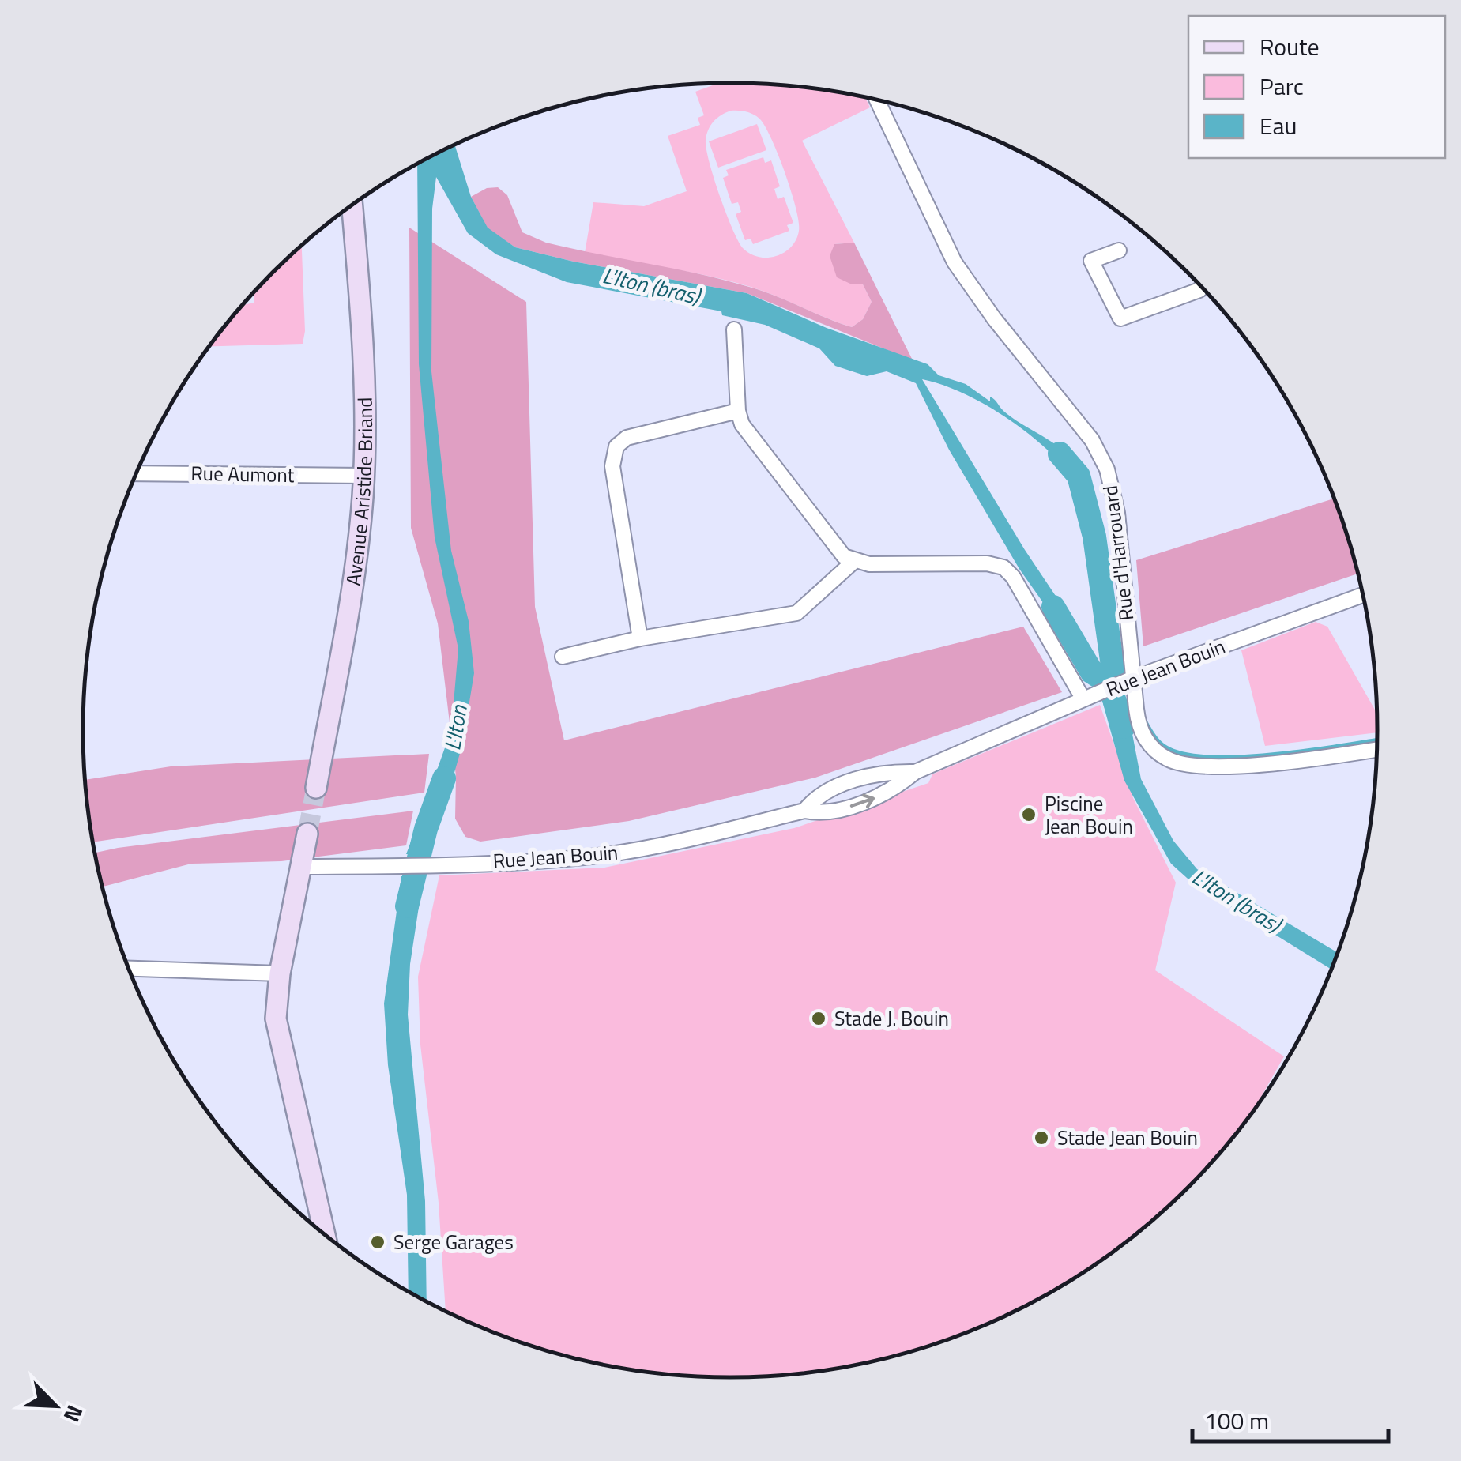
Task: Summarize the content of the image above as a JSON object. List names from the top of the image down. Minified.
{"streets":{"main road":["Avenue Aristide Briand"],"street":["Rue Aumont","Rue d'Harrouard","Rue Jean Bouin"]},"crossings":[["Rue Aumont","Avenue Aristide Briand"],["Rue d'Harrouard","Rue Jean Bouin"]],"water":["L'Iton (bras)","L'Iton"],"places":["Piscine Jean Bouin","Stade J. Bouin","Stade Jean Bouin","Serge Garages"],"legend":["Route","Parc","Eau"],"scale_bar":"100 m","north":"bottom right"}
